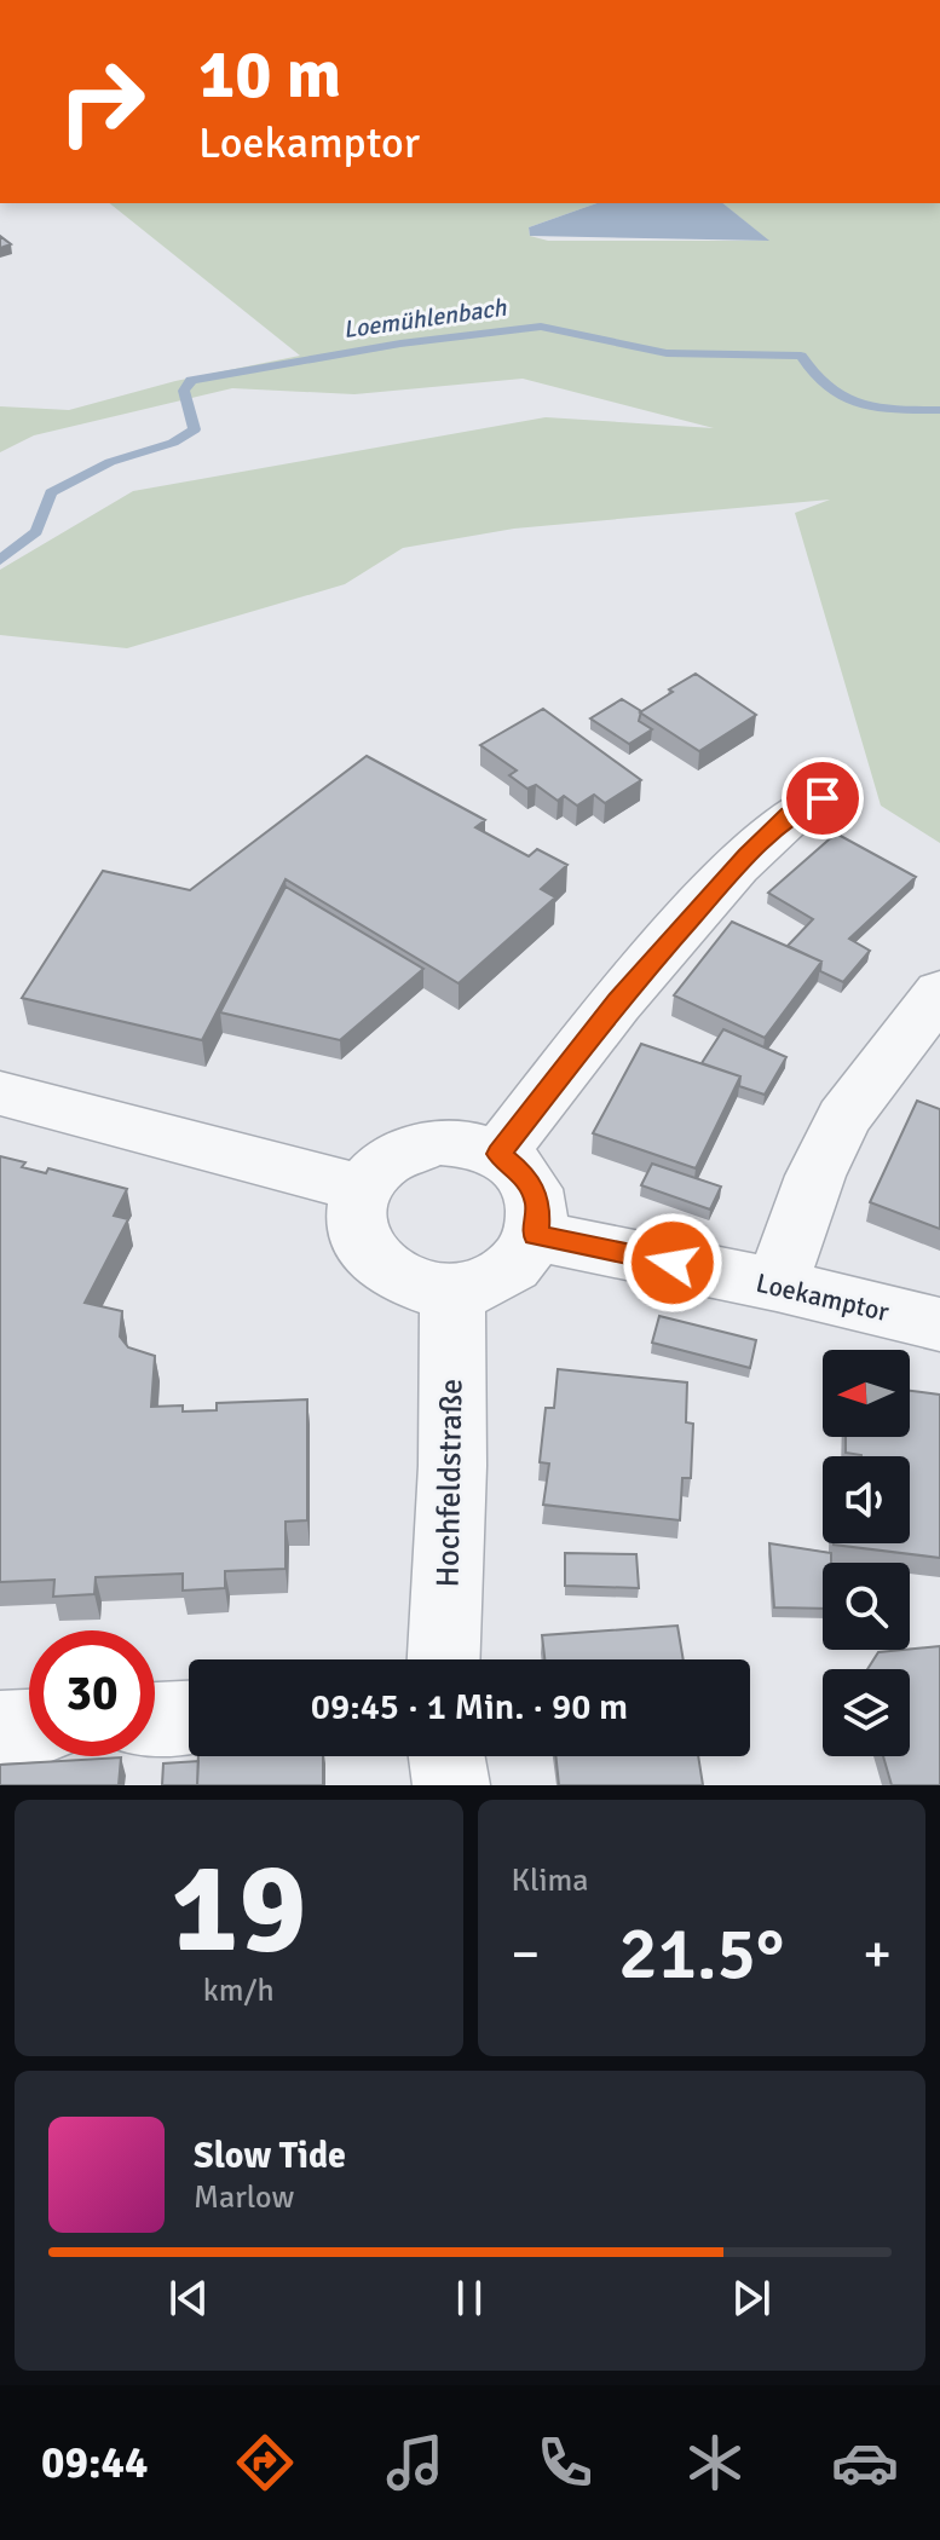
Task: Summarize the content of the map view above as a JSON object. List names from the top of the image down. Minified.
{"streets":{"street":["Loekamptor","Hochfeldstraße"]},"crossings":[["Loekamptor","Hochfeldstraße"]],"water":["Loemühlenbach"],"north":"left","page":{"turn":["10 m","Loekamptor"],"limit":"30","trip":"09:45 · 1 Min. · 90 m","tile":[["19","km/h"],"Klima"],"heat":["−","21.5°","+"],"song":["Slow Tide","Marlow"],"tabs":"09:44"}}
